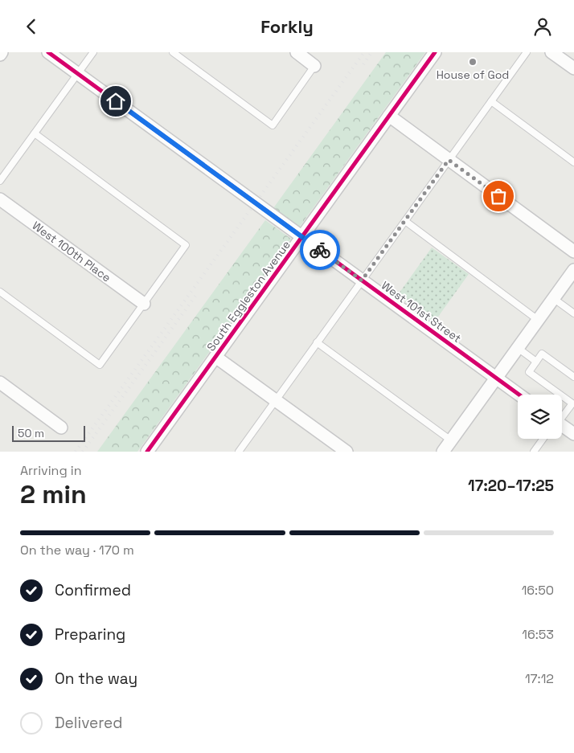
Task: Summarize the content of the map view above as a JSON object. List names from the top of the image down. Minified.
{"streets":{"street":["West 100th Place","South Eggleston Avenue","West 101st Street"]},"crossings":[["South Eggleston Avenue","West 101st Street"]],"places":["House of God"],"scale_bar":"50 m","page":{"header":"Forkly","scale":"50 m","heading":["2 min","Arriving in","17:20–17:25"],"bar":"On the way · 170 m","list":[["Confirmed","16:50"],["Preparing","16:53"],["On the way","17:12"],"Delivered"]}}
